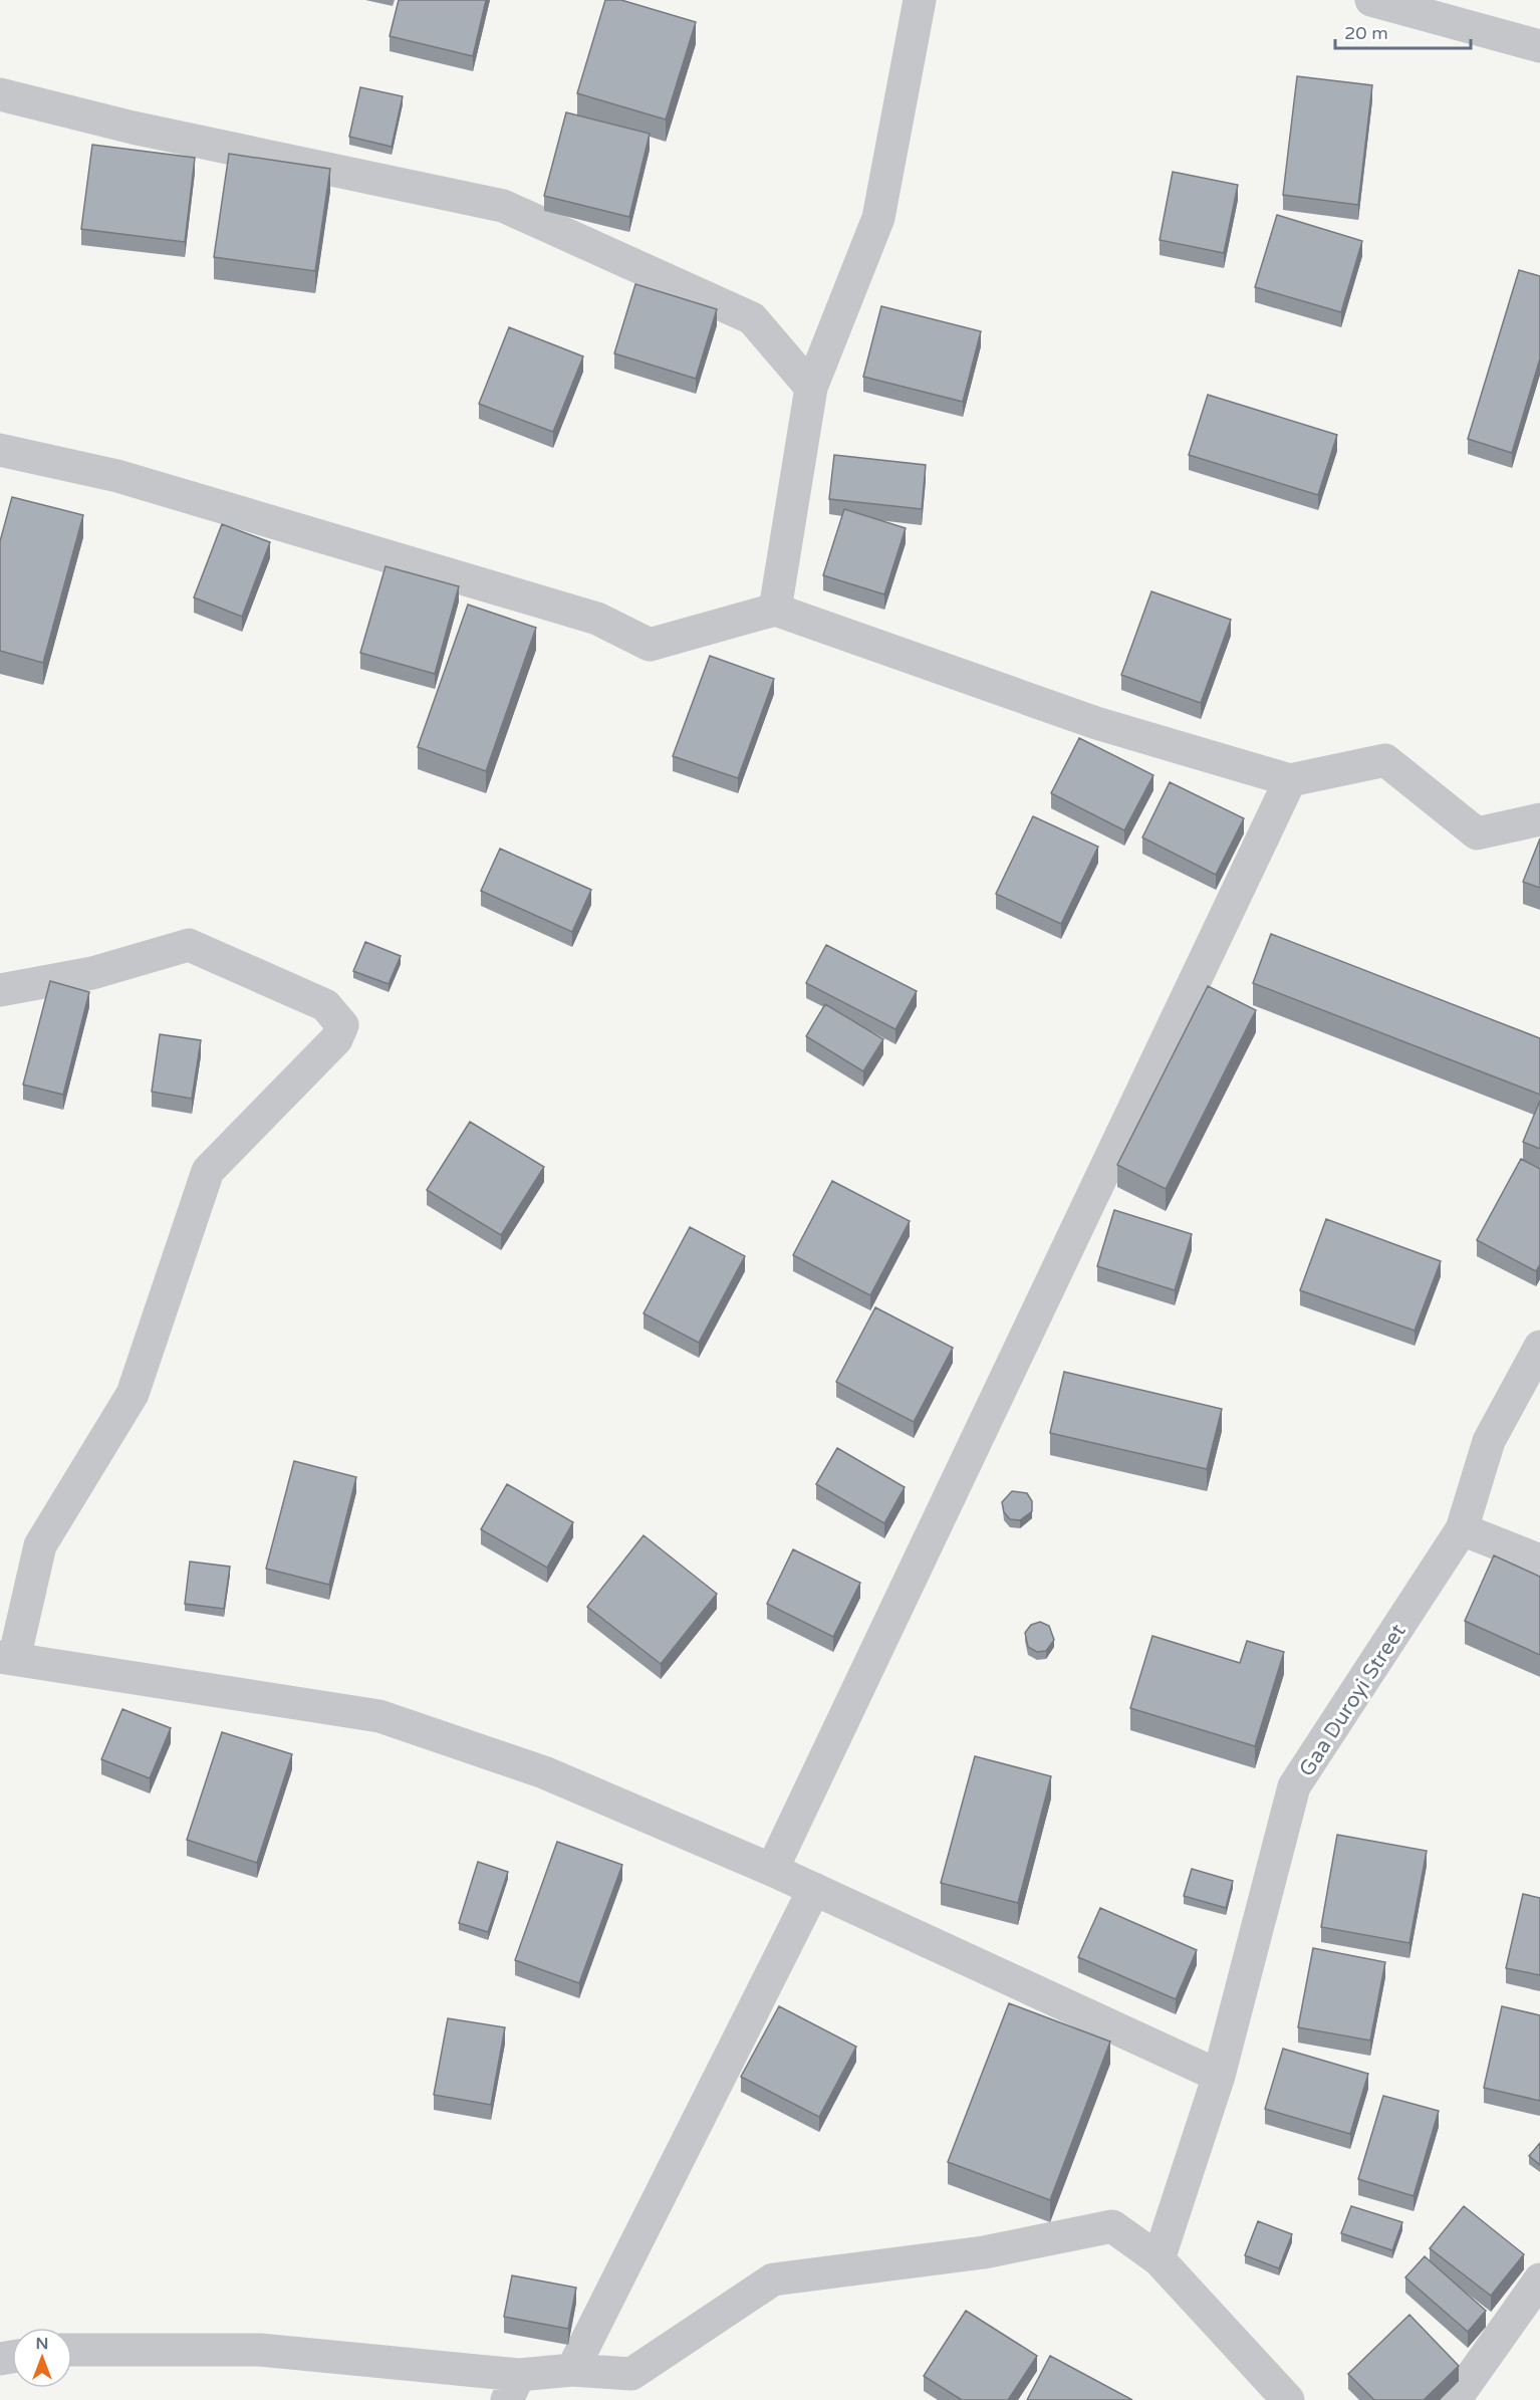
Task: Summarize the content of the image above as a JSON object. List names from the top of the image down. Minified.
{"streets":{"street":["Gaa Duroyi Street"]},"scale_bar":"20 m","north":"top"}
